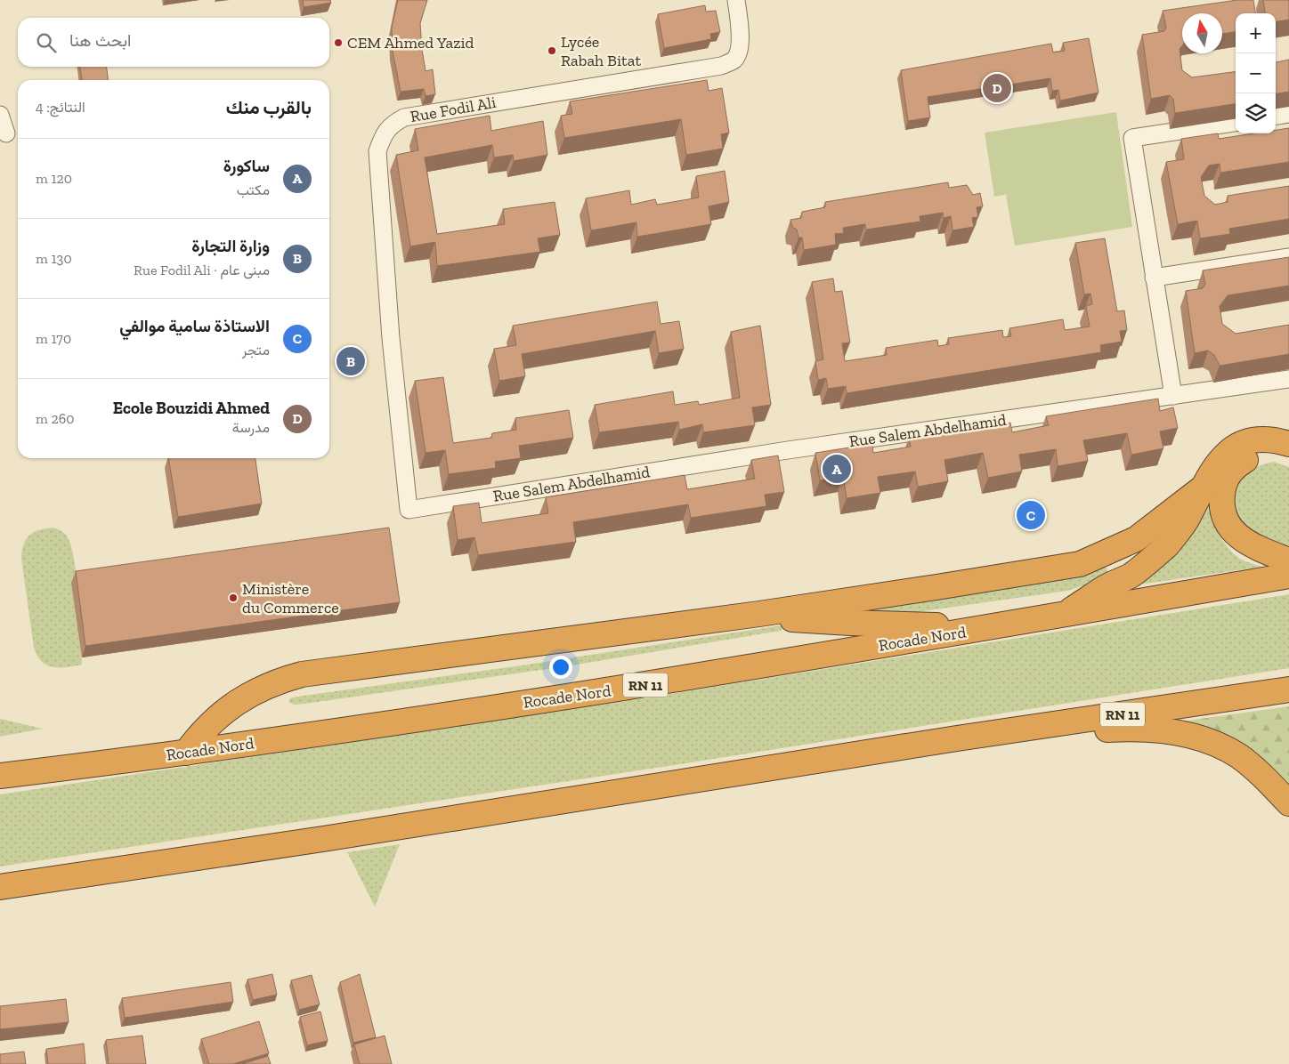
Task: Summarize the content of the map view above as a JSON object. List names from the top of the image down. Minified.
{"streets":{"highway":["Rocade Nord","RN 11"],"street":["Rue Fodil Ali","Rue Salem Abdelhamid"]},"crossings":[["Rue Fodil Ali","Rue Salem Abdelhamid"]],"places":["CEM Ahmed Yazid","Lycée Rabah Bitat","Ministère du Commerce"],"north":"top","page":{"map_buttons":["+","−"],"search":"ابحث هنا","pins":["D","B","A","C"],"heading":["بالقرب منك","النتائج: 4"],"list":[{"mark":"A","name":"ساكورة","note":"مكتب","value":"120 m"},{"mark":"B","name":"وزارة التجارة","note":"مبنى عام · Rue Fodil Ali","value":"130 m"},{"mark":"C","name":"الاستاذة سامية موالفي","note":"متجر","value":"170 m"},{"mark":"D","name":"Ecole Bouzidi Ahmed","note":"مدرسة","value":"260 m"}]}}
